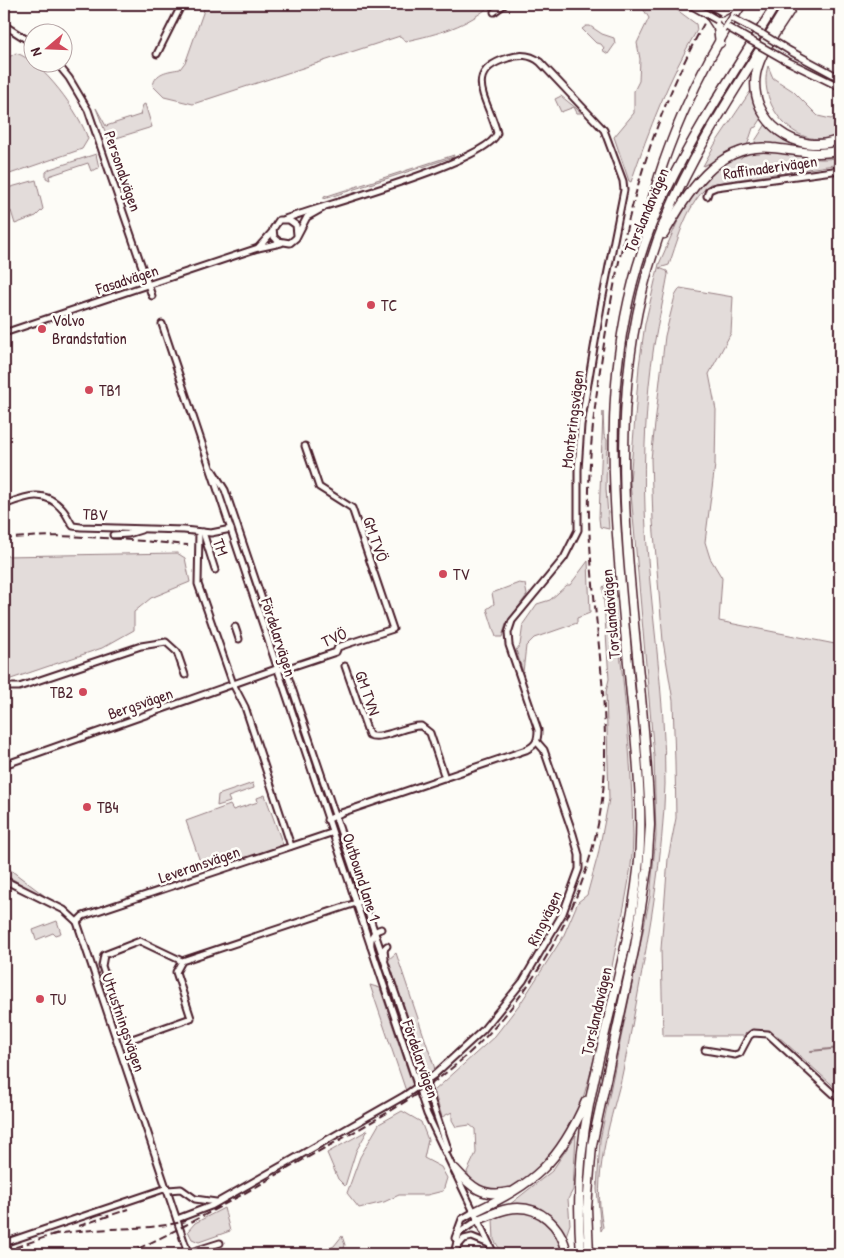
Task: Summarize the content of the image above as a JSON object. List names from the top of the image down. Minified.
{"streets":{"main road":["Torslandavägen"],"street":["Raffinaderivägen","Personalvägen","Fasadvägen","Monteringsvägen","TBV","GM TVÖ","TM","Fördelarvägen","TVÖ","GM TVN","Bergsvägen","Leveransvägen","Outbound lane 1","Ringvägen","Utrustningsvägen"]},"crossings":[["Personalvägen","Fasadvägen"],["Fasadvägen","Monteringsvägen"],["Monteringsvägen","Ringvägen"],["TBV","TM"],["TBV","Fördelarvägen"],["GM TVÖ","TVÖ"],["Fördelarvägen","TVÖ"],["Fördelarvägen","Bergsvägen"],["Fördelarvägen","Outbound lane 1"],["TVÖ","Bergsvägen"],["Leveransvägen","Utrustningsvägen"]],"places":["TC","Volvo Brandstation","TB1","TV","TB2","TB4","TU"],"north":"left"}
